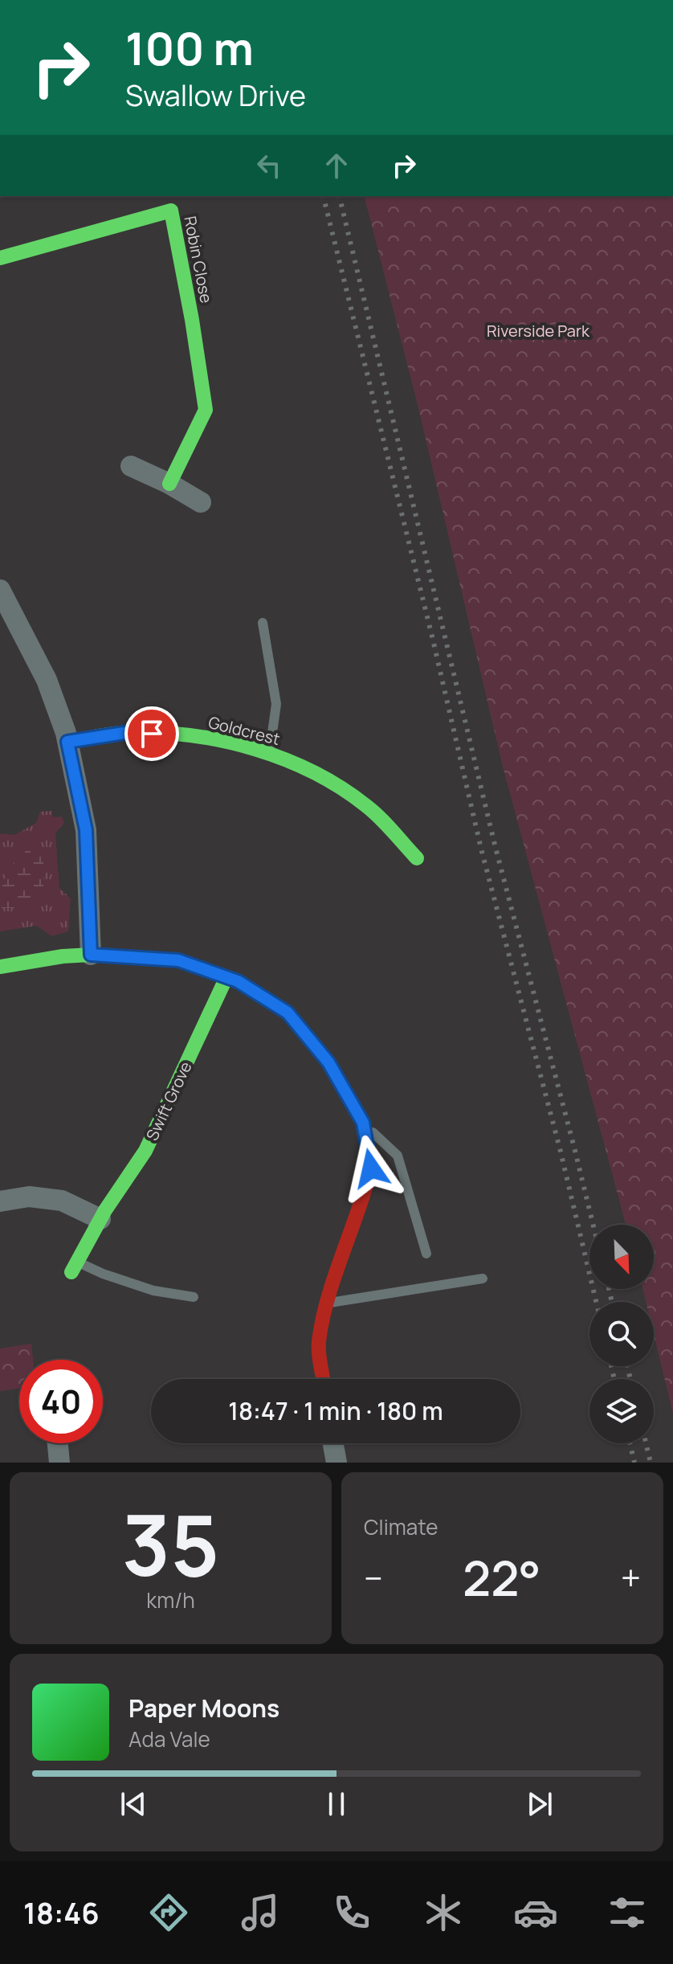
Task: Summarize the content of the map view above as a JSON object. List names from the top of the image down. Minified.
{"streets":{"street":["Robin Close","Goldcrest","Swift Grove"]},"parks":["Riverside Park"],"north":"bottom right","page":{"turn":["100 m","Swallow Drive"],"limit":"40","trip":"18:47 · 1 min · 180 m","tile":[["35","km/h"],"Climate"],"heat":["−","22°","+"],"song":["Paper Moons","Ada Vale"],"tabs":"18:46"}}
